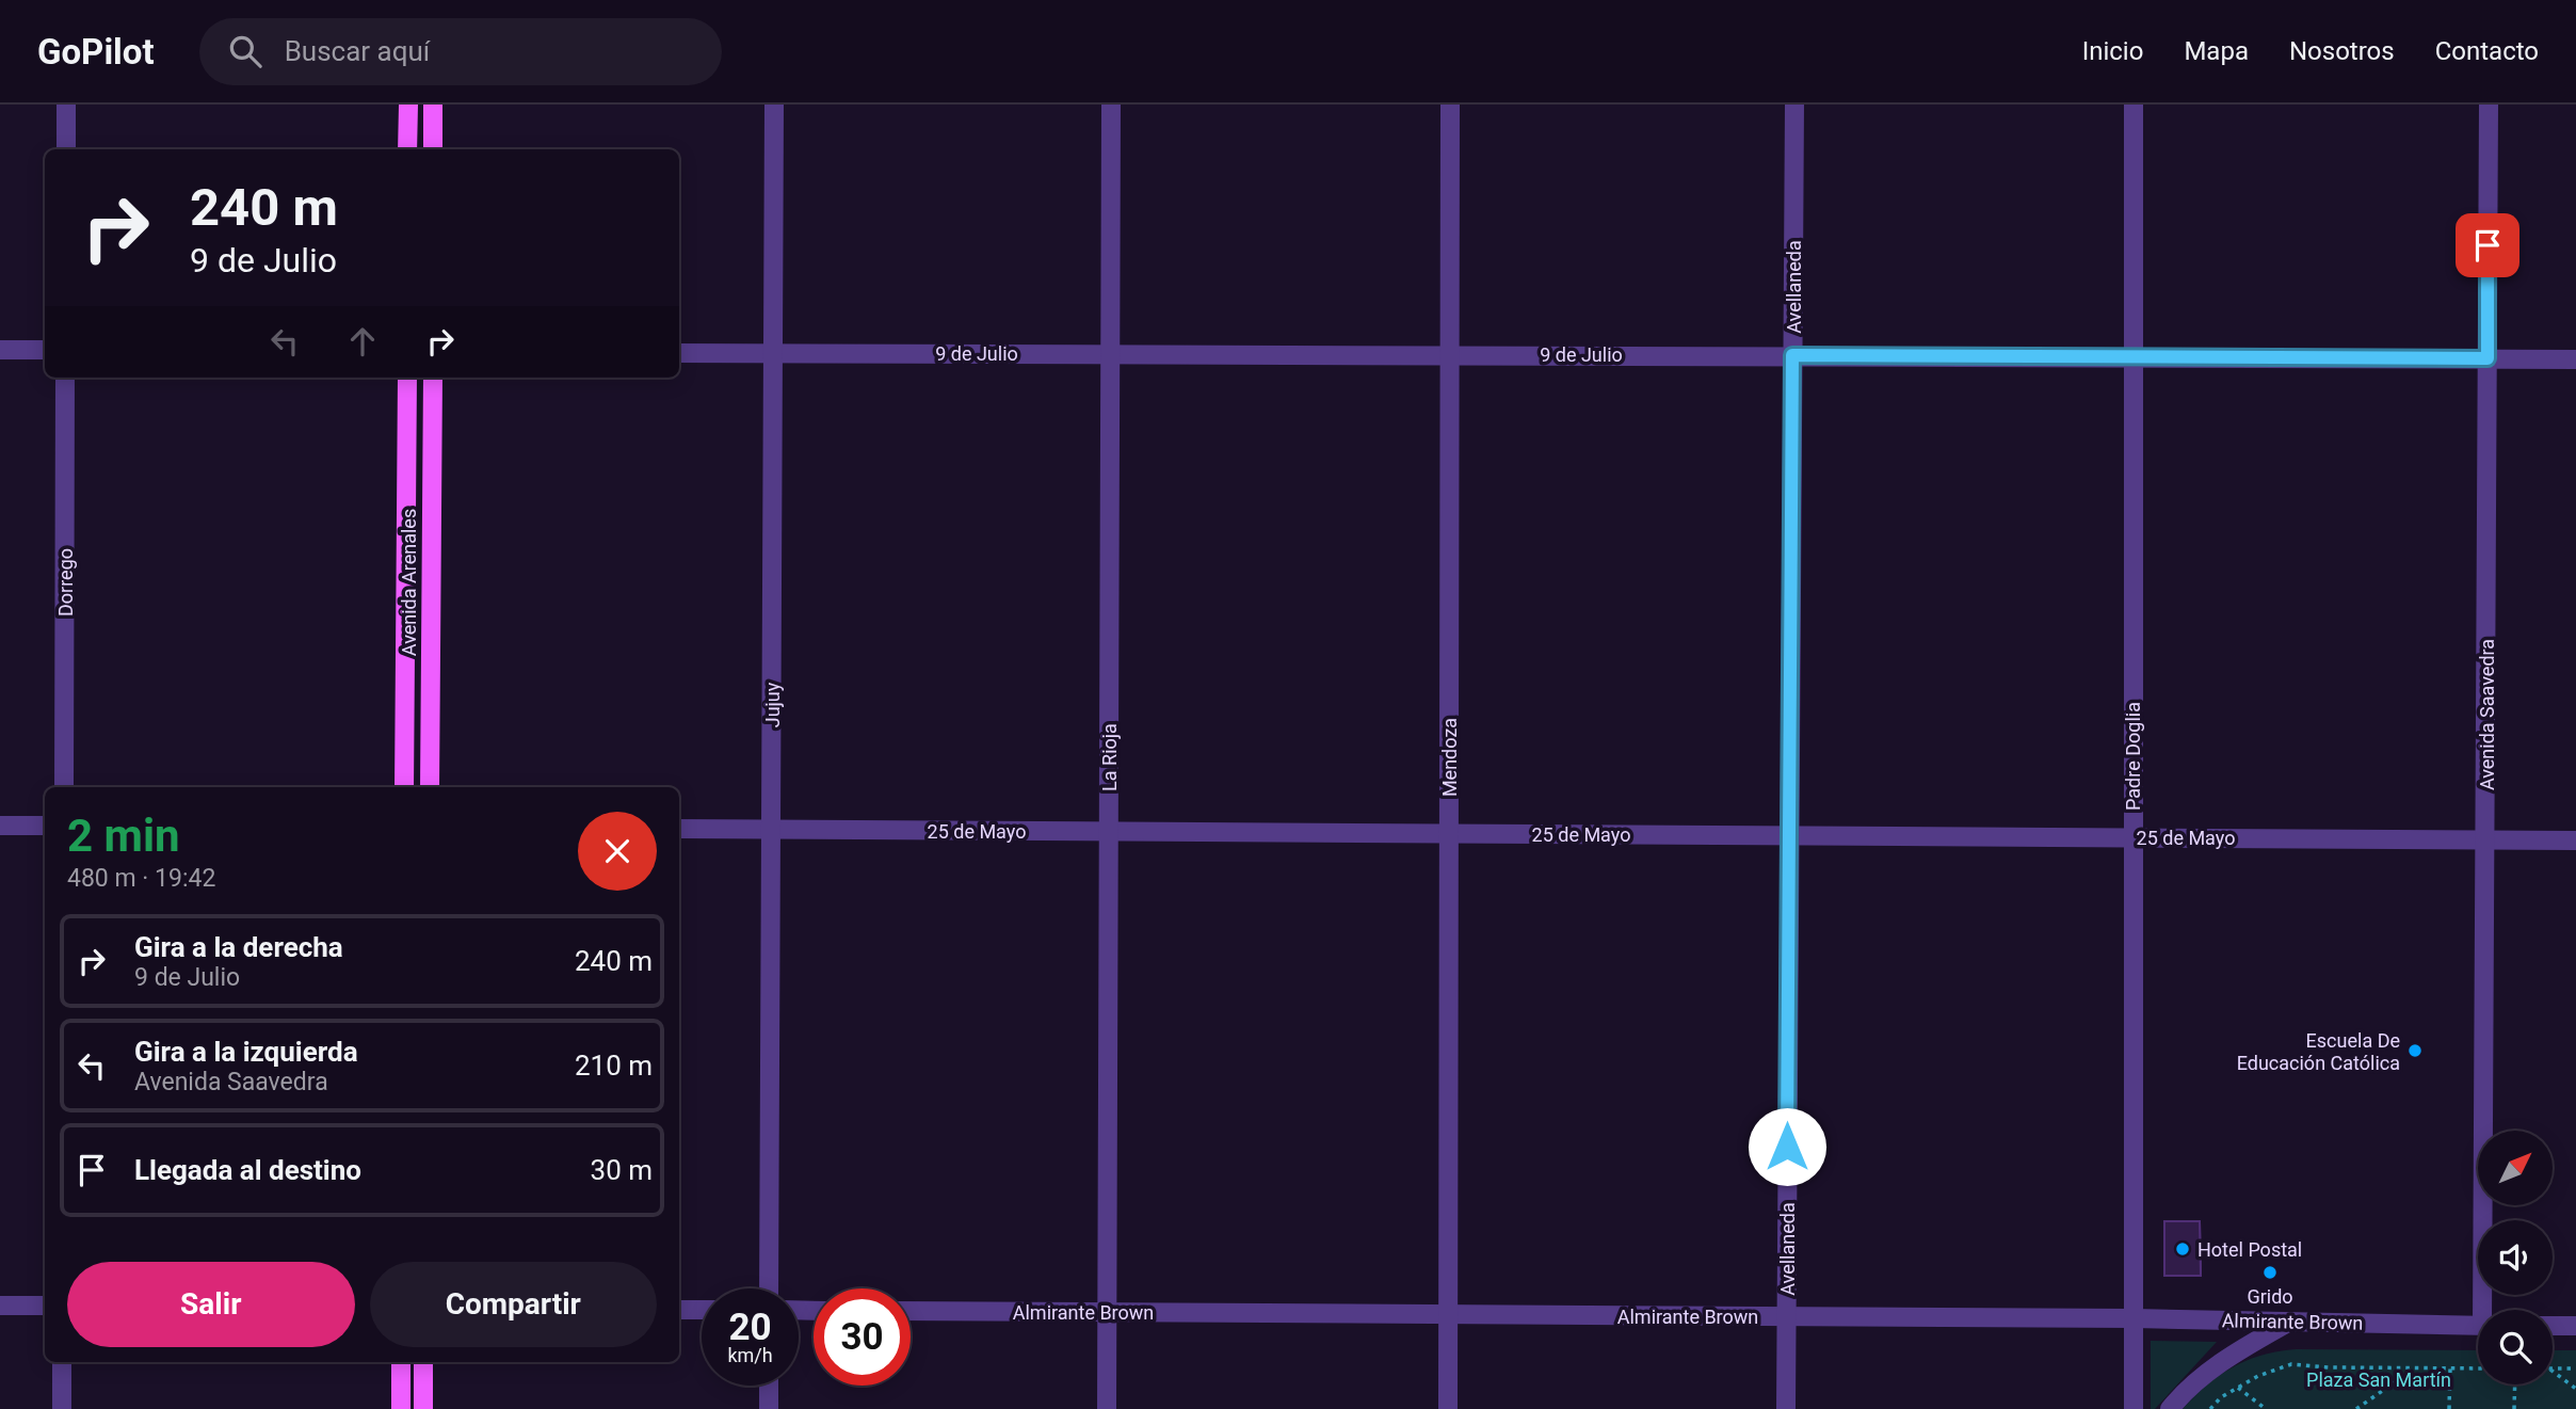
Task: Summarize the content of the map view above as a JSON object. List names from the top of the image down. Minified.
{"streets":{"main road":["Avenida Arenales"],"street":["Avellaneda","9 de Julio","Dorrego","Jujuy","Avenida Saavedra","Padre Doglia","La Rioja","Mendoza","25 de Mayo","Almirante Brown"]},"crossings":[["Avellaneda","9 de Julio"],["Avellaneda","25 de Mayo"],["Avellaneda","Almirante Brown"],["9 de Julio","Jujuy"],["9 de Julio","Avenida Saavedra"],["9 de Julio","Padre Doglia"],["9 de Julio","La Rioja"],["9 de Julio","Mendoza"],["Jujuy","25 de Mayo"],["Avenida Saavedra","25 de Mayo"],["Padre Doglia","25 de Mayo"],["Padre Doglia","Almirante Brown"],["La Rioja","25 de Mayo"],["La Rioja","Almirante Brown"],["Mendoza","25 de Mayo"],["Mendoza","Almirante Brown"]],"parks":["Plaza San Martín"],"places":["Escuela De Educación Católica","Hotel Postal","Grido"],"north":"top right","page":{"header":"GoPilot","search":"Buscar aquí","nav":["Inicio","Mapa","Nosotros","Contacto"],"turn":["240 m","9 de Julio"],"heading":["2 min","480 m · 19:42"],"list":[{"name":"Gira a la derecha","note":"9 de Julio","value":"240 m"},{"name":"Gira a la izquierda","note":"Avenida Saavedra","value":"210 m"},{"name":"Llegada al destino","value":"30 m"}],"buttons":["Salir","Compartir"],"speed":"20 km/h","limit":"30"}}
